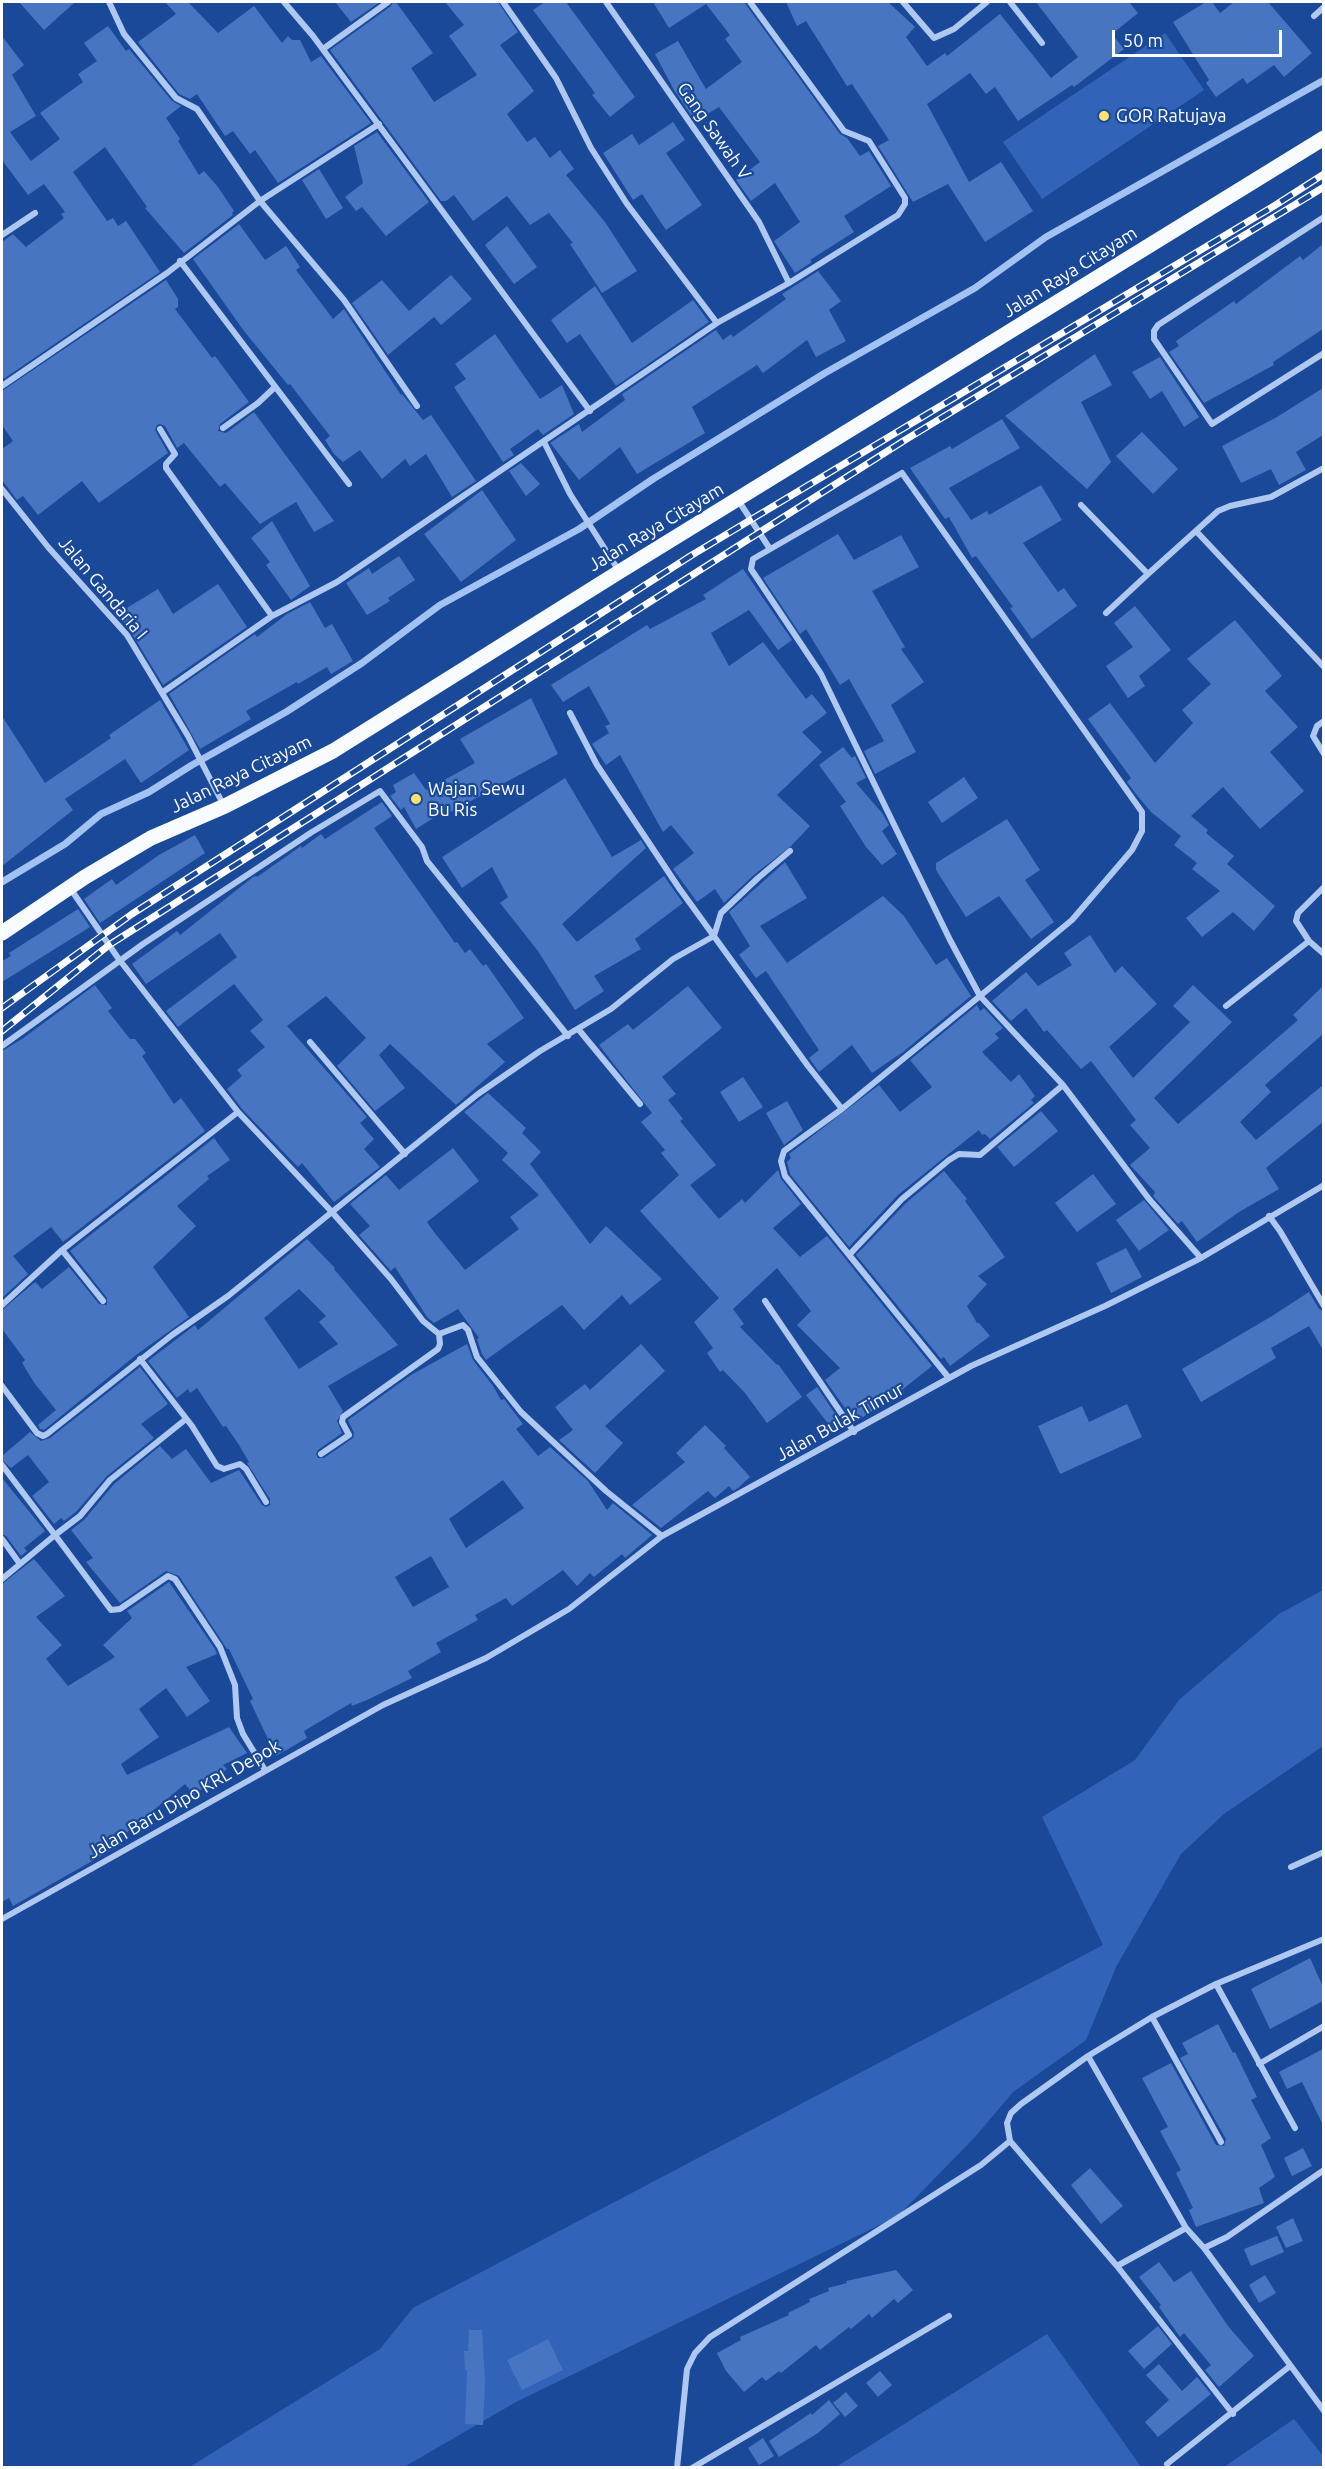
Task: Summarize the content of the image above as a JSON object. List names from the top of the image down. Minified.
{"streets":{"main road":["Jalan Raya Citayam"],"street":["Gang Sawah V","Jalan Gandaria I","Jalan Bulak Timur","Jalan Baru Dipo KRL Depok"]},"crossings":[["Jalan Raya Citayam","Jalan Gandaria I"],["Jalan Bulak Timur","Jalan Baru Dipo KRL Depok"]],"places":["GOR Ratujaya","Wajan Sewu Bu Ris"],"scale_bar":"50 m"}
